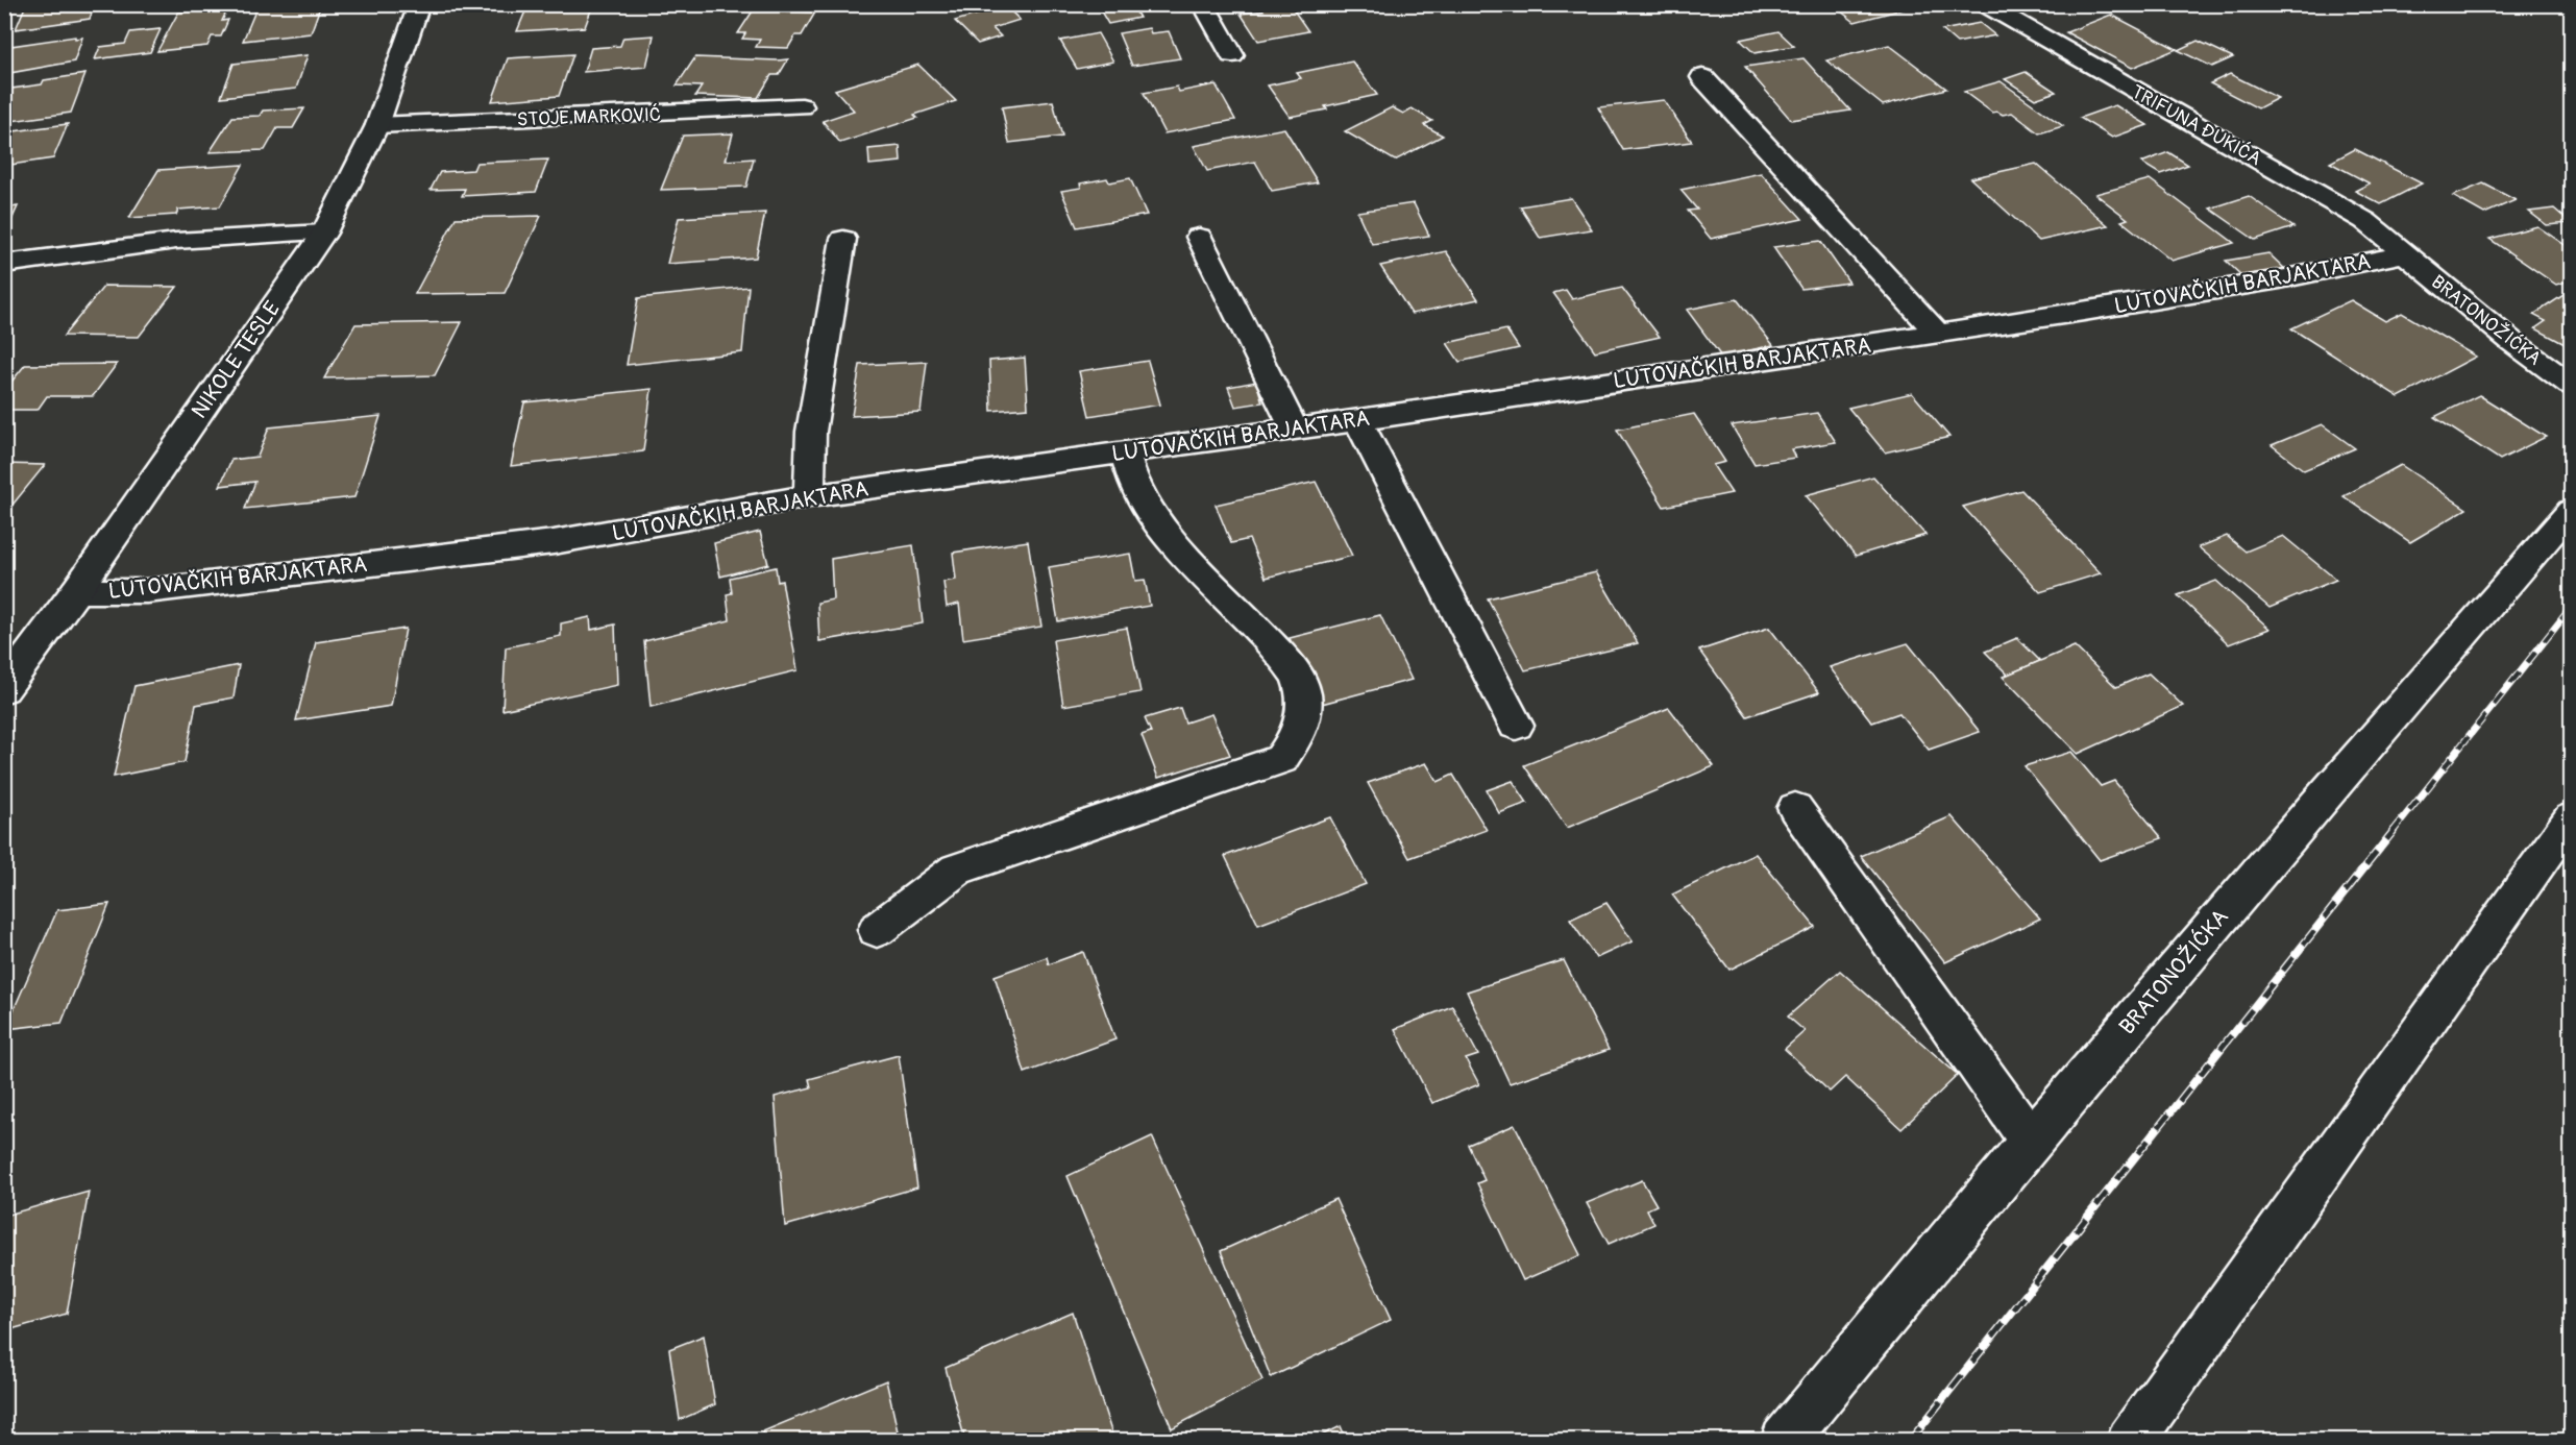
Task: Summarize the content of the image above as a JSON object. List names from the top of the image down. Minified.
{"streets":{"street":["STOJE MARKOVIĆ","TRIFUNA ĐUKIĆA","LUTOVAČKIH BARJAKTARA","BRATONOŽIĆKA","NIKOLE TESLE"]},"crossings":[["STOJE MARKOVIĆ","NIKOLE TESLE"],["TRIFUNA ĐUKIĆA","LUTOVAČKIH BARJAKTARA"],["TRIFUNA ĐUKIĆA","BRATONOŽIĆKA"],["LUTOVAČKIH BARJAKTARA","BRATONOŽIĆKA"],["LUTOVAČKIH BARJAKTARA","NIKOLE TESLE"]]}
